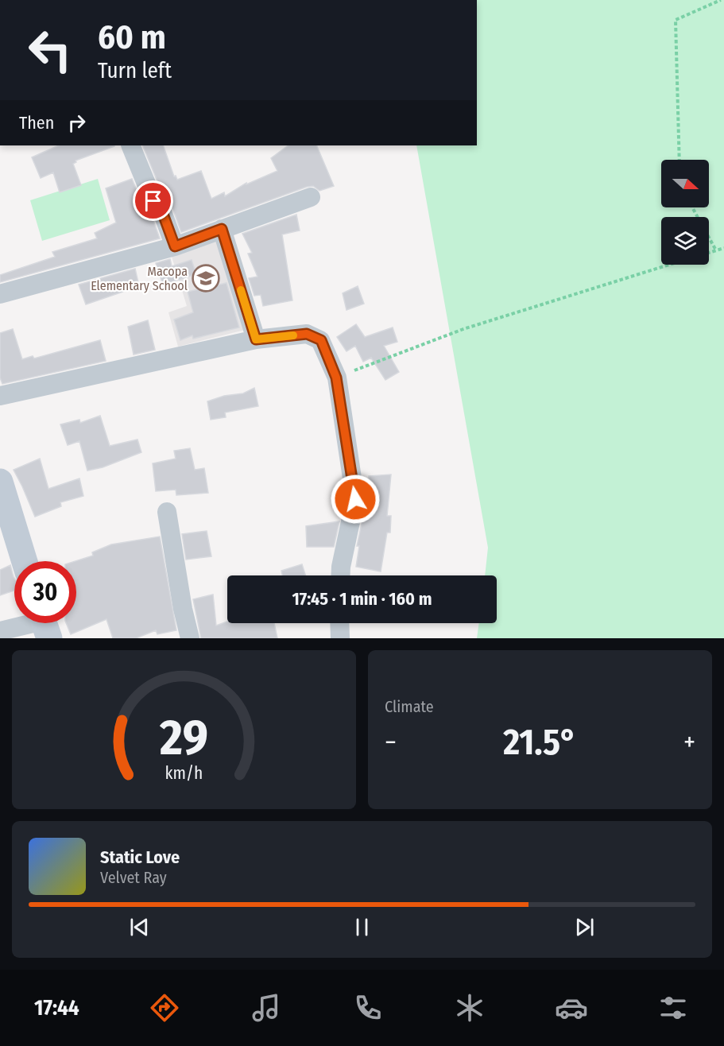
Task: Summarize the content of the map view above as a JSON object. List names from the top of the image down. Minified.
{"places":{"school or university":["Macopa Elementary School"]},"north":"right","page":{"turn":["60 m","Turn left"],"then":"Then","limit":"30","trip":"17:45 · 1 min · 160 m","tile":"Climate","heat":["−","21.5°","+"],"song":["Static Love","Velvet Ray"],"tabs":"17:44","gauge":["29","km/h"]}}
